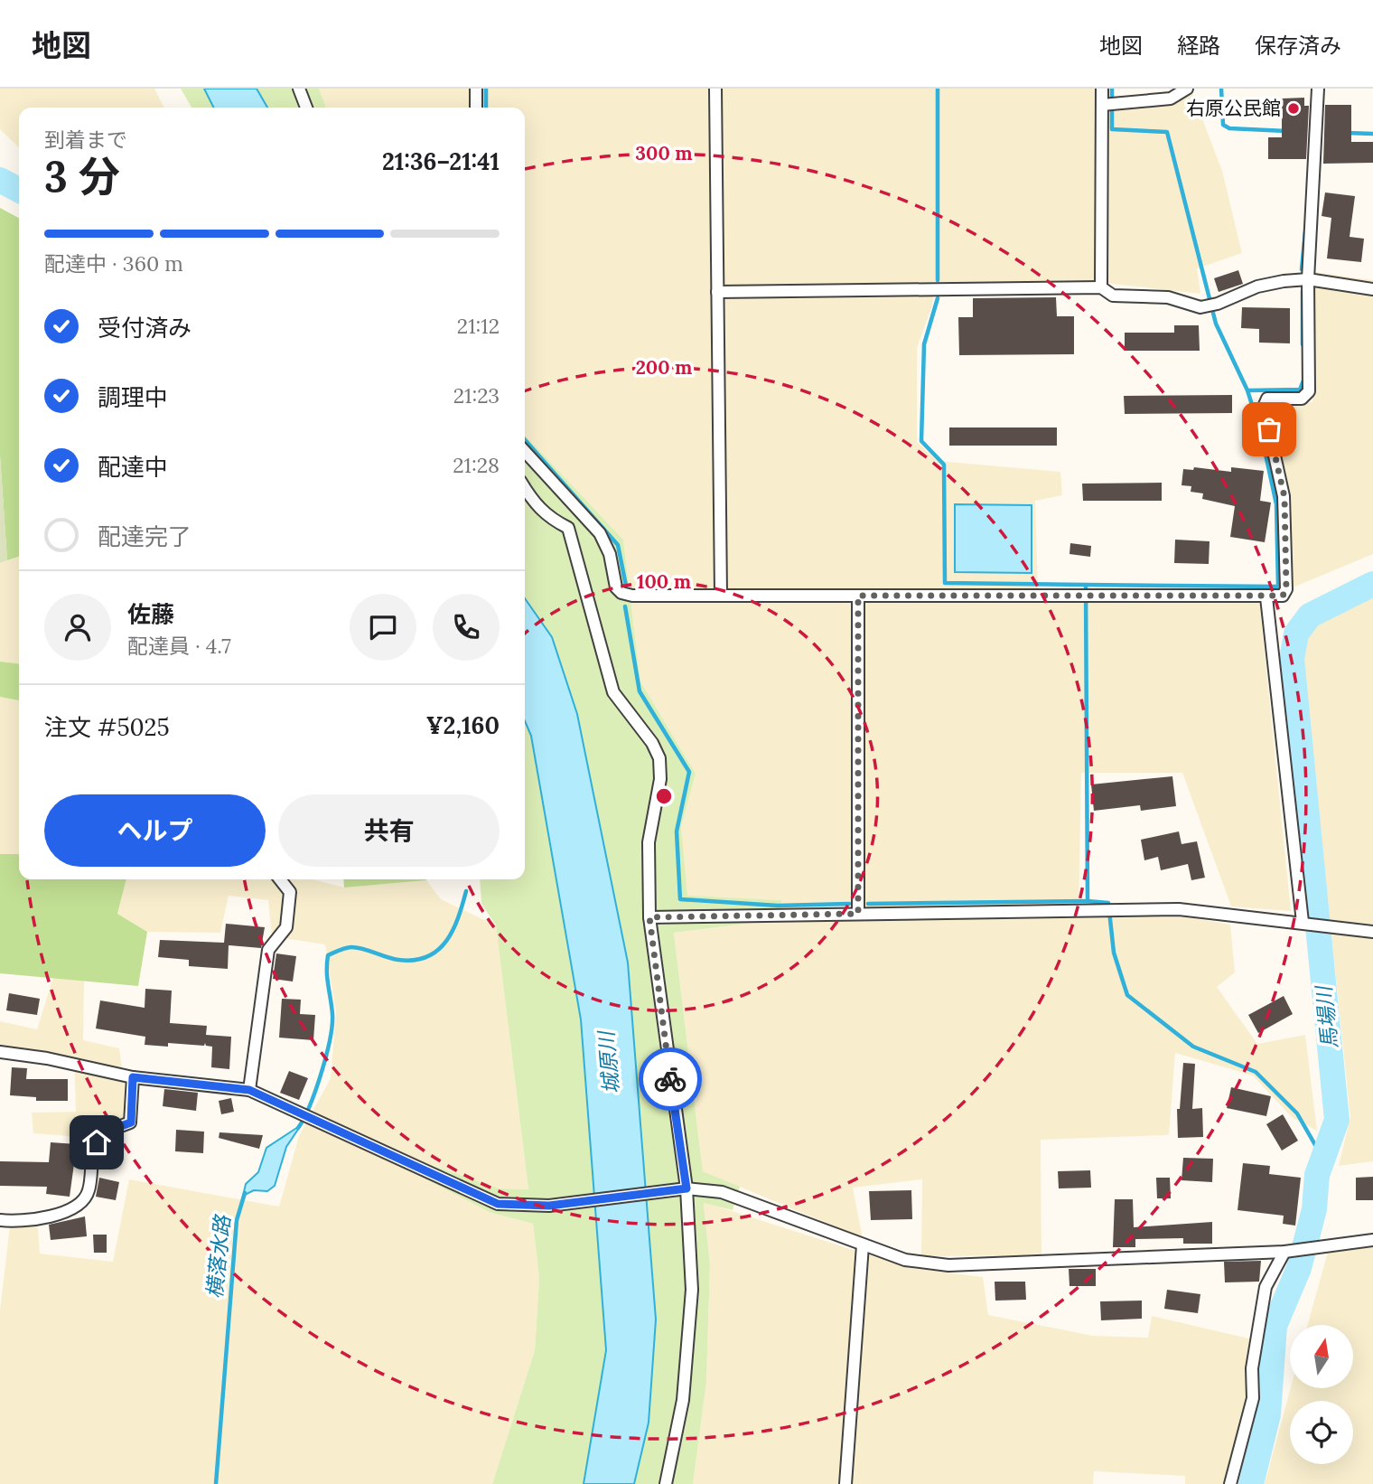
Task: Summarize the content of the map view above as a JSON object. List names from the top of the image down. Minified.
{"water":["馬場川","城原川","横落水路"],"places":["右原公民館"],"north":"top","page":{"header":"地図","nav":["地図","経路","保存済み"],"heading":["3 分","到着まで","21:36–21:41"],"panel":["佐藤","配達員 · 4.7","注文 #5025","¥2,160"],"bar":"配達中 · 360 m","list":[["受付済み","21:12"],["調理中","21:23"],["配達中","21:28"],"配達完了"],"buttons":["ヘルプ","共有"]},"rings":["300 m","200 m","100 m"]}
